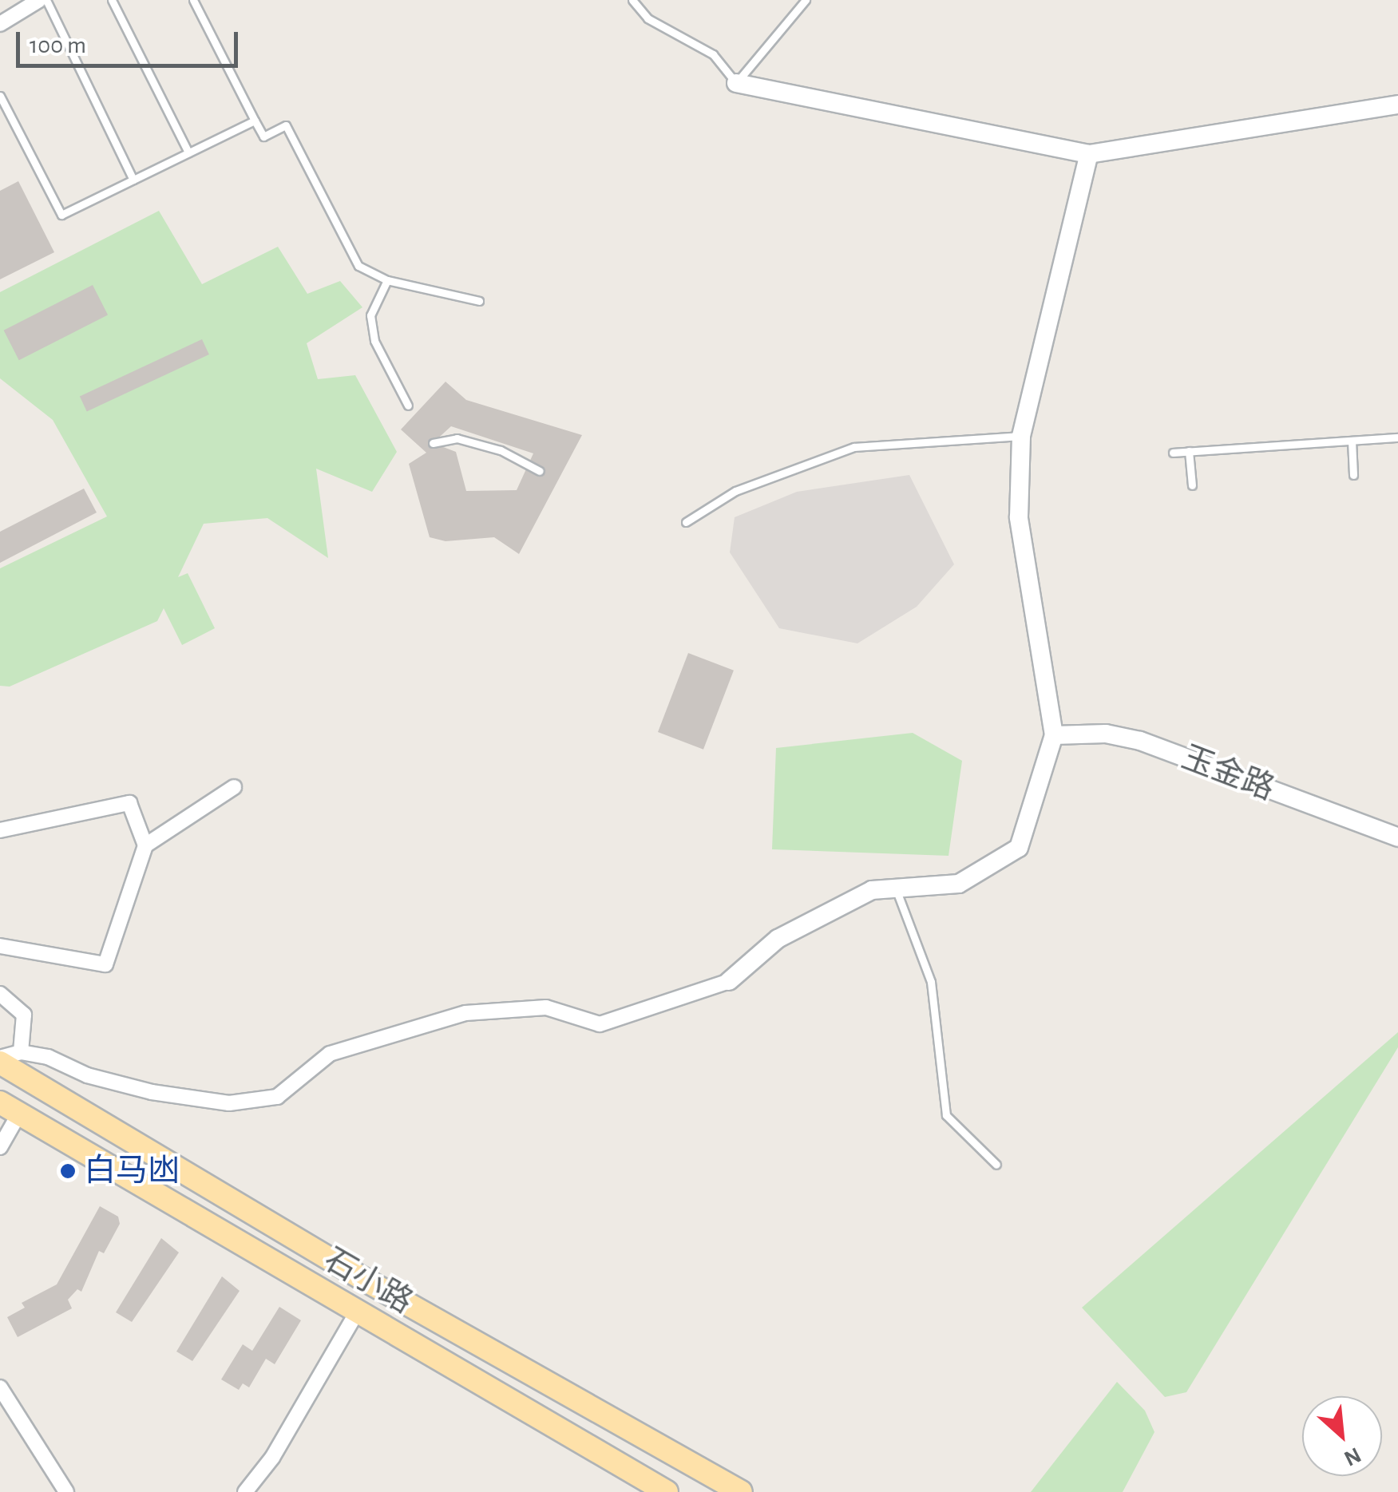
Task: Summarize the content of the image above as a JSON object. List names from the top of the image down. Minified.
{"streets":{"main road":["石小路"],"street":["玉金路"]},"places":["白马凼"],"scale_bar":"100 m","north":"bottom right"}
